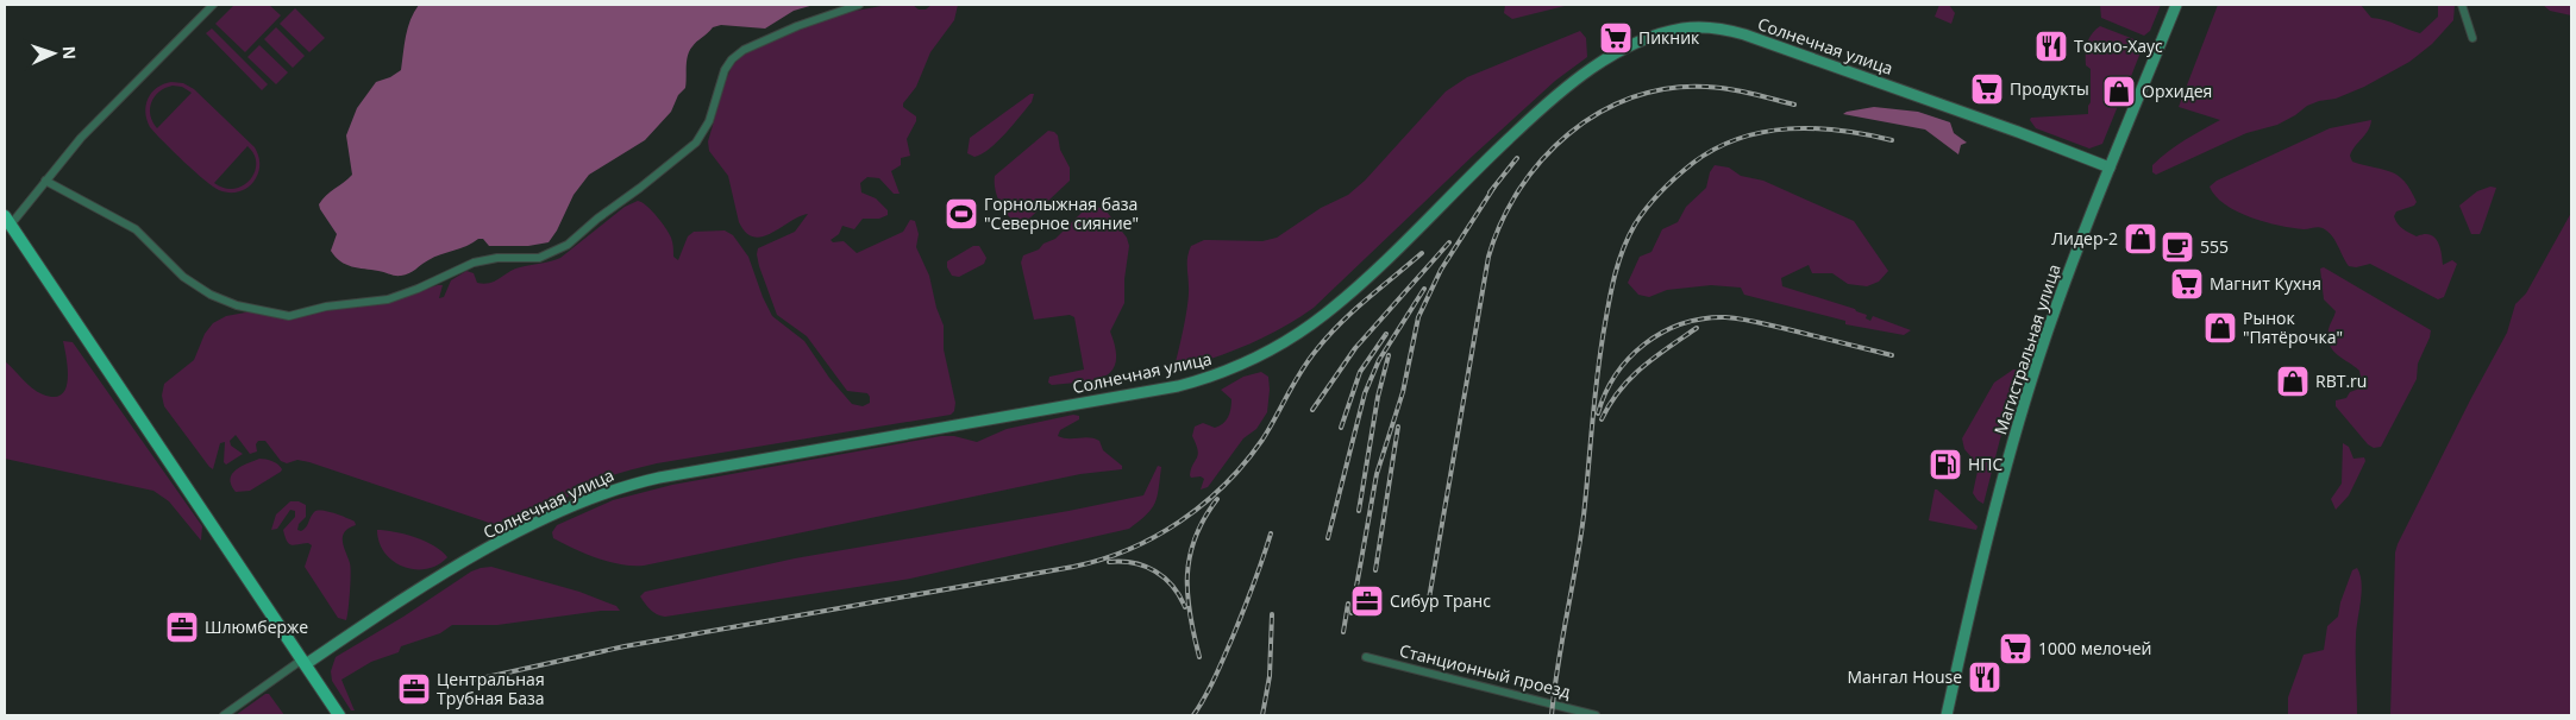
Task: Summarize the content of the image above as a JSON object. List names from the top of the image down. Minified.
{"streets":{"street":["Солнечная улица","Магистральная улица","Станционный проезд"]},"crossings":[["Солнечная улица","Магистральная улица"]],"places":{"supermarket":["Пикник","Продукты","Магнит Кухня","1000 мелочей"],"restaurant":["Токио-Хаус","Мангал House"],"shop":["Орхидея","Лидер-2","Рынок \"Пятёрочка\"","RBT.ru"],"sports":["Горнолыжная база \"Северное сияние\""],"cafe":["555"],"fuel station":["НПС"],"office":["Сибур Транс","Шлюмберже","Центральная Трубная База"]},"north":"right"}
